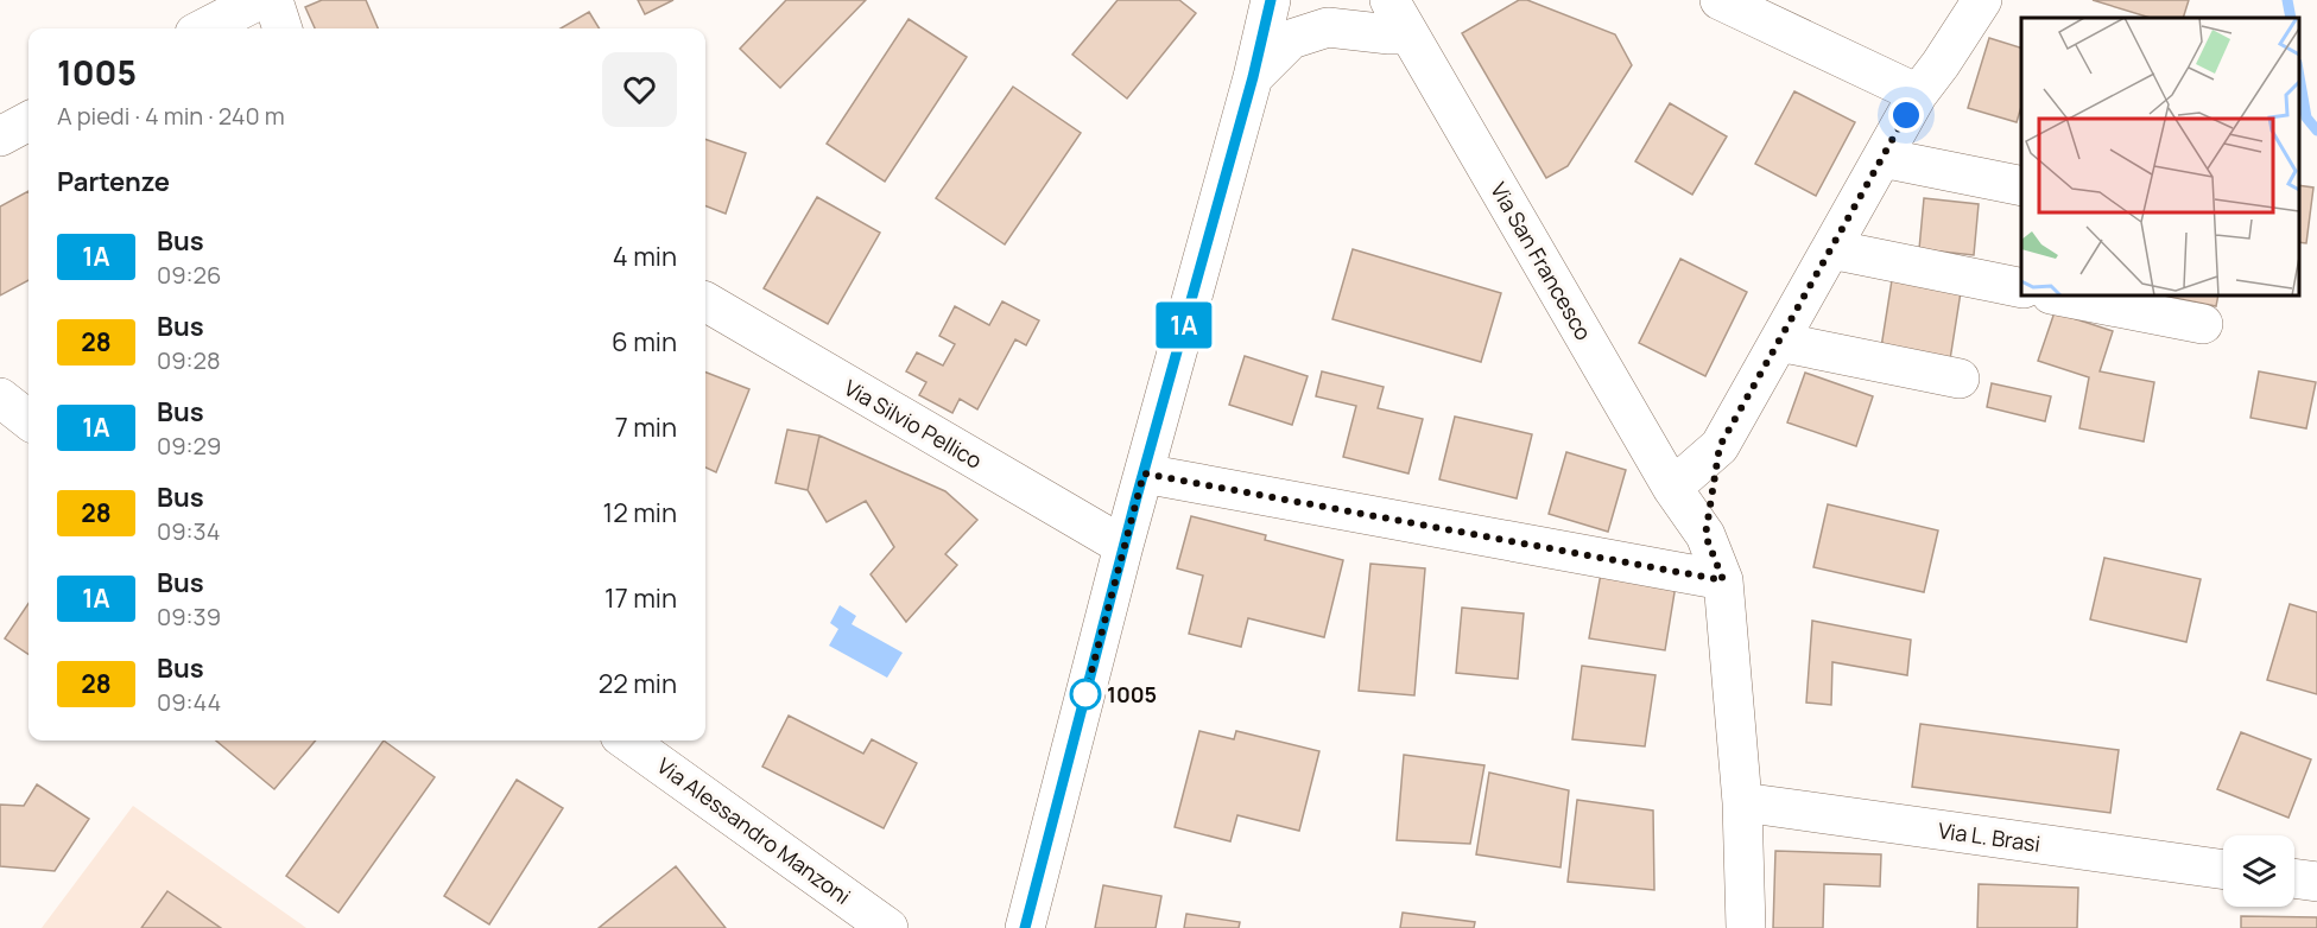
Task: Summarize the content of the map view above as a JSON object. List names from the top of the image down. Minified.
{"streets":{"street":["Via San Francesco","Via Silvio Pellico","Via Alessandro Manzoni","Via L. Brasi"]},"crossings":[["Via San Francesco","Via L. Brasi"]],"places":["1005"],"lines":["bus line 1A"],"page":{"on_map":"1A","heading":[["1005","A piedi · 4 min · 240 m"],"Partenze"],"list":[{"mark":"1A","name":"Bus","note":"09:26","value":"4 min"},{"mark":"28","name":"Bus","note":"09:28","value":"6 min"},{"mark":"1A","name":"Bus","note":"09:29","value":"7 min"},{"mark":"28","name":"Bus","note":"09:34","value":"12 min"},{"mark":"1A","name":"Bus","note":"09:39","value":"17 min"},{"mark":"28","name":"Bus","note":"09:44","value":"22 min"}]}}
